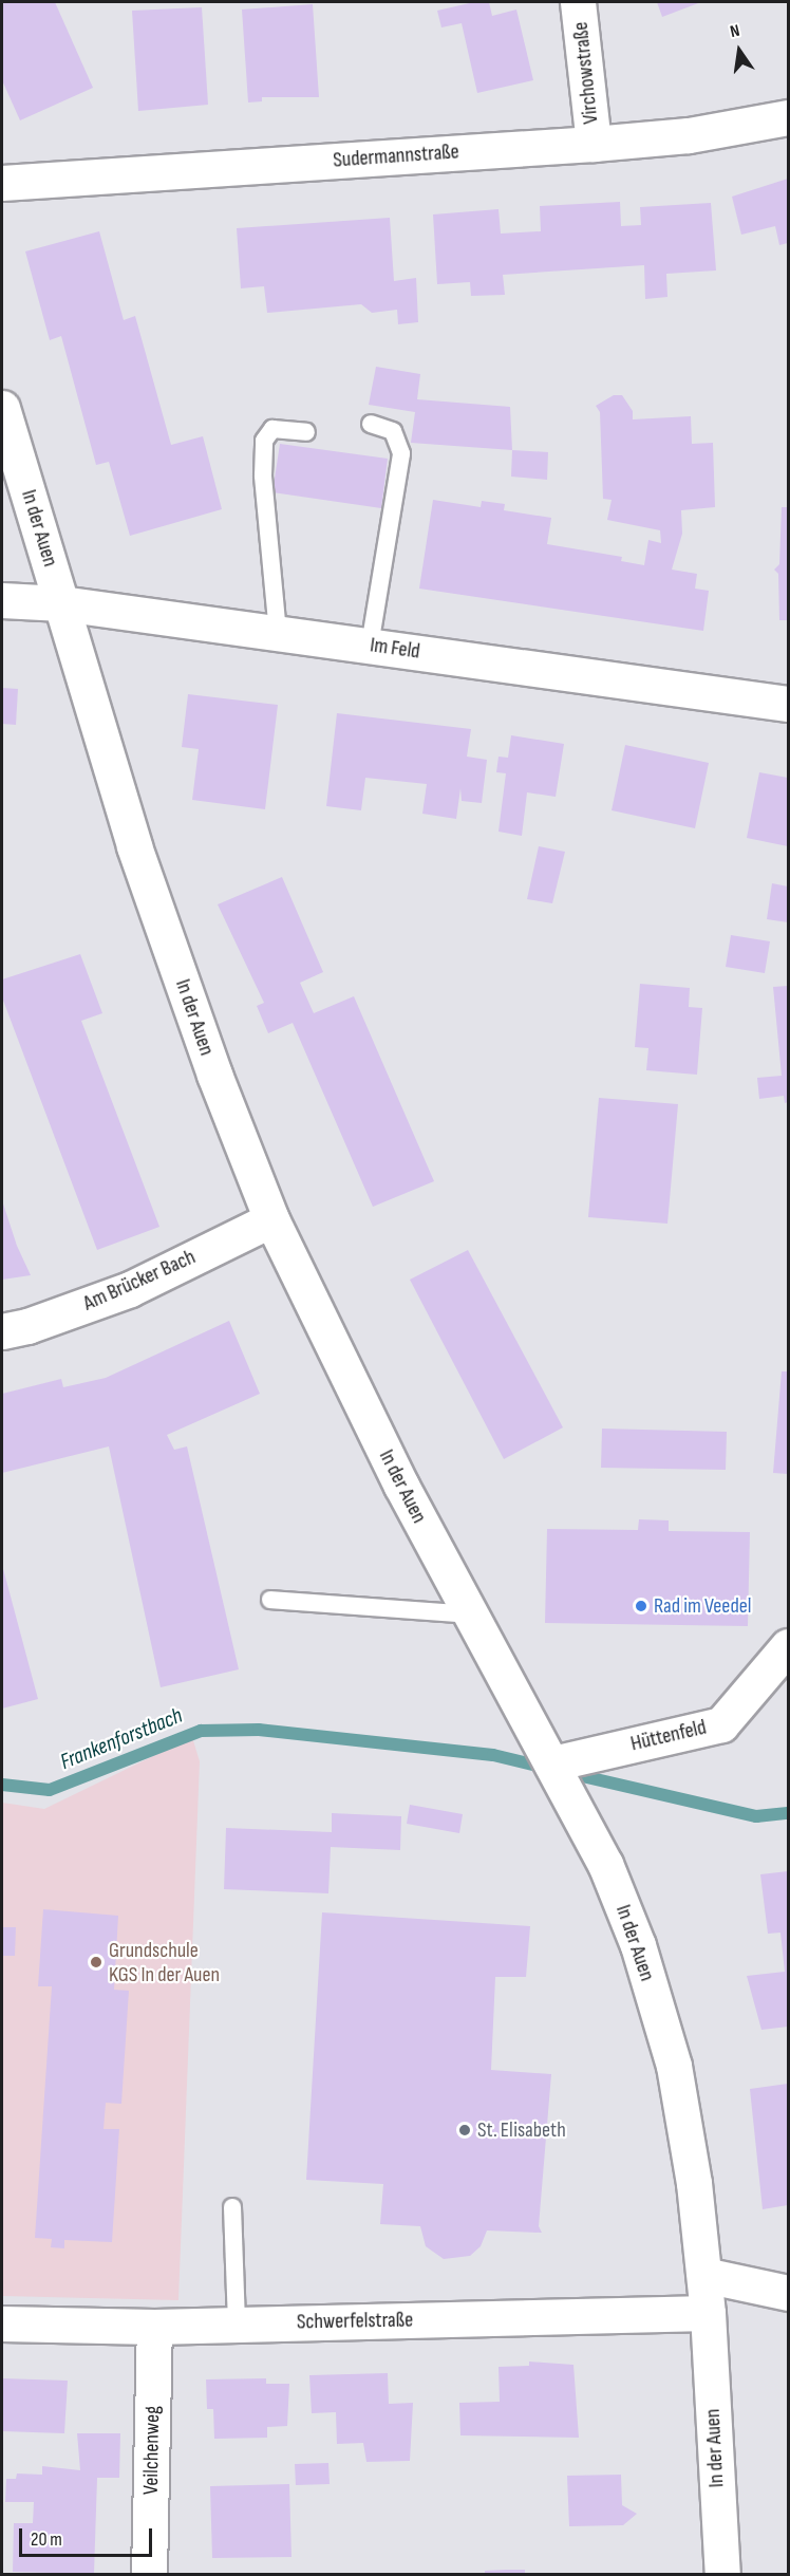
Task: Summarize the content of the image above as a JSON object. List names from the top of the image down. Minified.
{"streets":{"street":["Virchowstraße","Sudermannstraße","In der Auen","Im Feld","Am Brücker Bach","Hüttenfeld","Schwerfelstraße","Veilchenweg"]},"crossings":[["Virchowstraße","Sudermannstraße"],["In der Auen","Im Feld"],["In der Auen","Am Brücker Bach"],["In der Auen","Hüttenfeld"],["In der Auen","Schwerfelstraße"],["Schwerfelstraße","Veilchenweg"]],"water":["Frankenforstbach"],"places":["Rad im Veedel","Grundschule KGS In der Auen","St. Elisabeth"],"scale_bar":"20 m","north":"top"}
